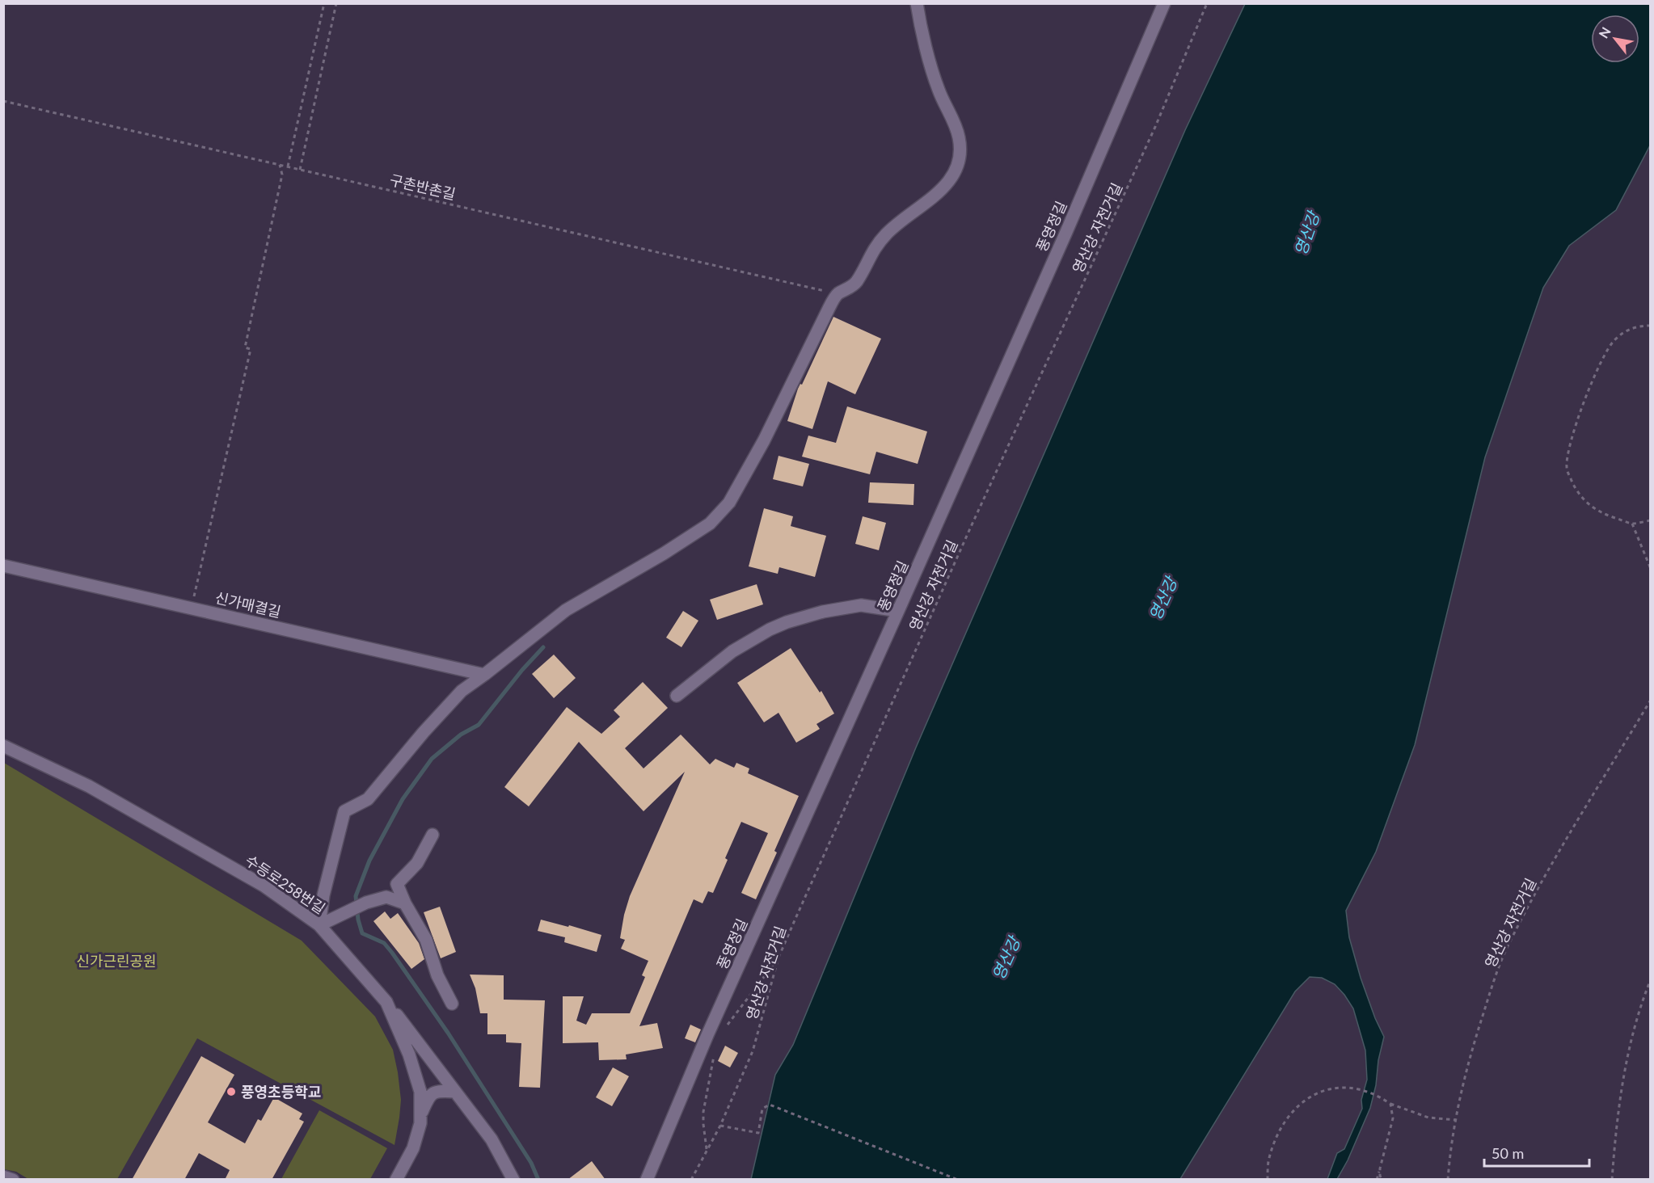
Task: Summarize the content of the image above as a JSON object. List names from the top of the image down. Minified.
{"streets":{"street":["풍영정길","신가매결길","수등로258번길"],"path":["구촌반촌길","영산강 자전거길"]},"water":["영산강"],"parks":["신가근린공원"],"places":["풍영초등학교"],"scale_bar":"50 m","north":"top left"}
